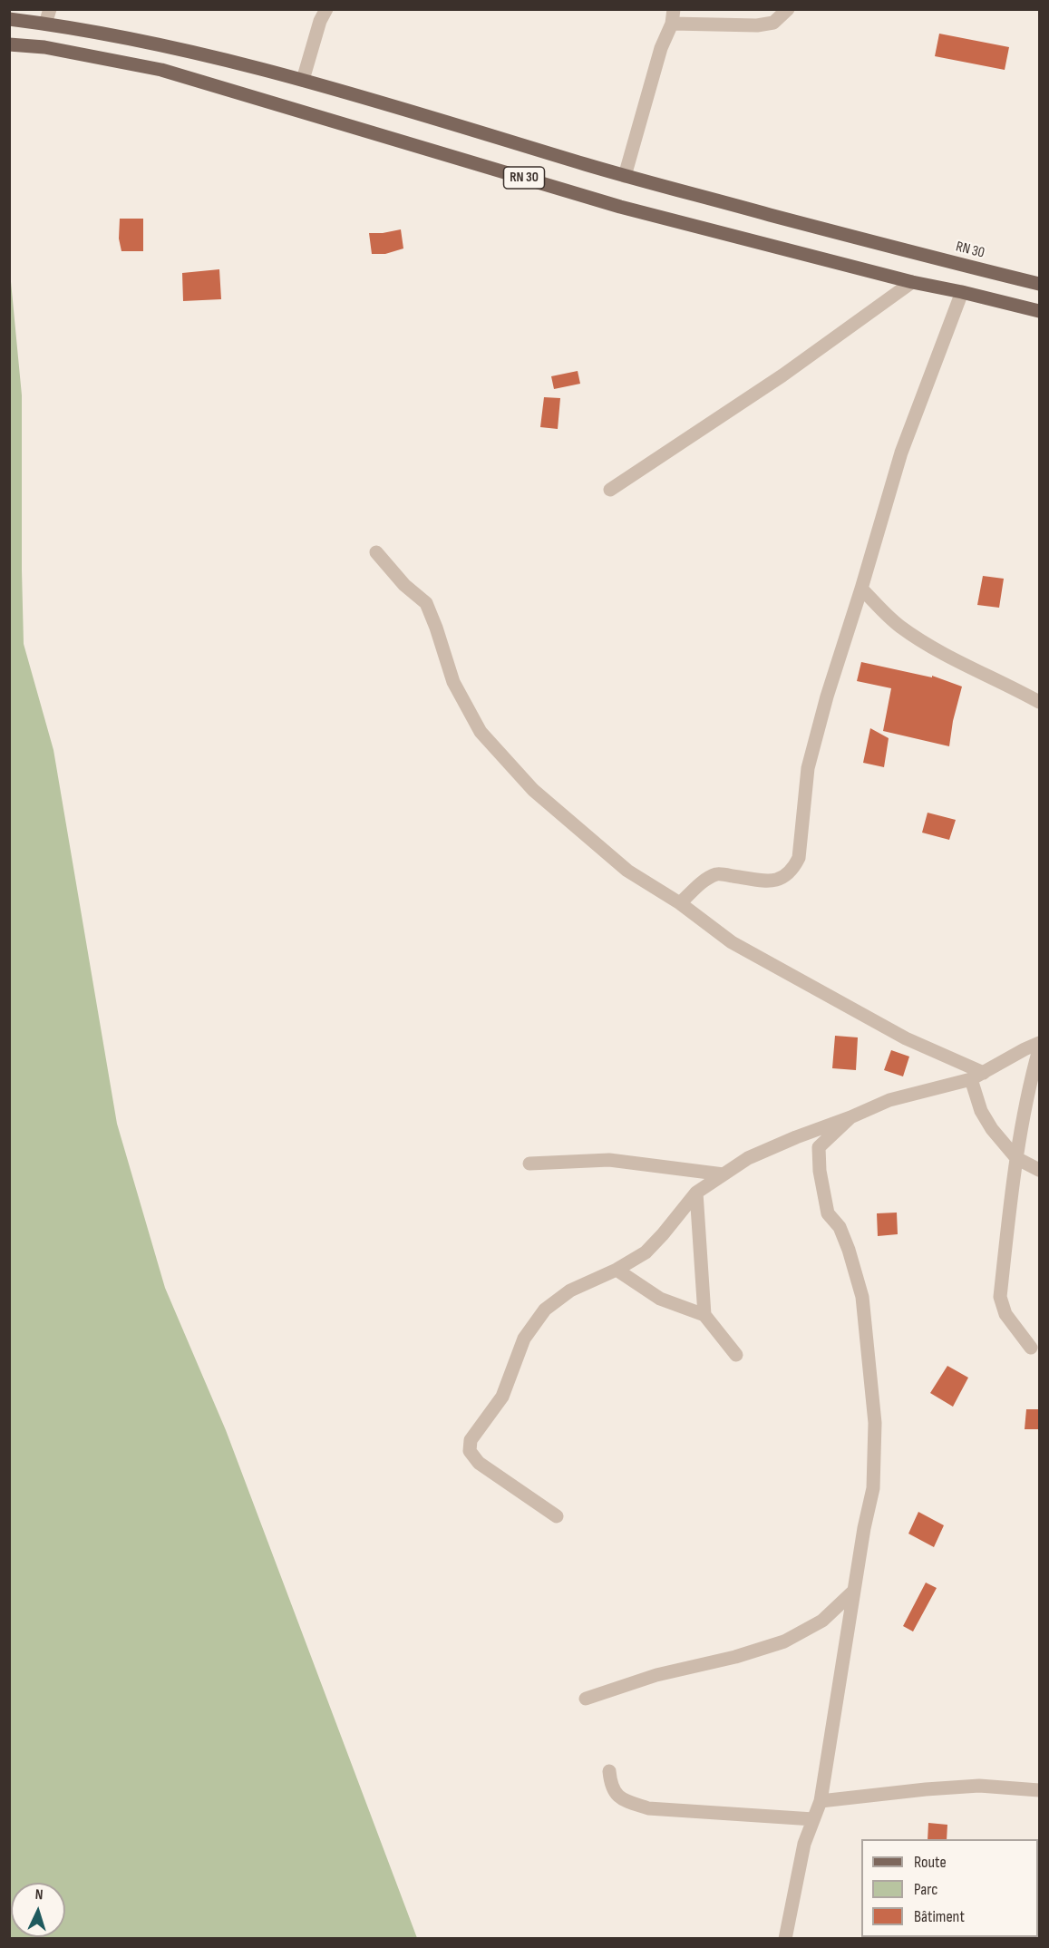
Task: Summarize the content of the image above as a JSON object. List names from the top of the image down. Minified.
{"streets":{"main road":["RN 30"]},"legend":["Route","Parc","Bâtiment"],"north":"top"}
